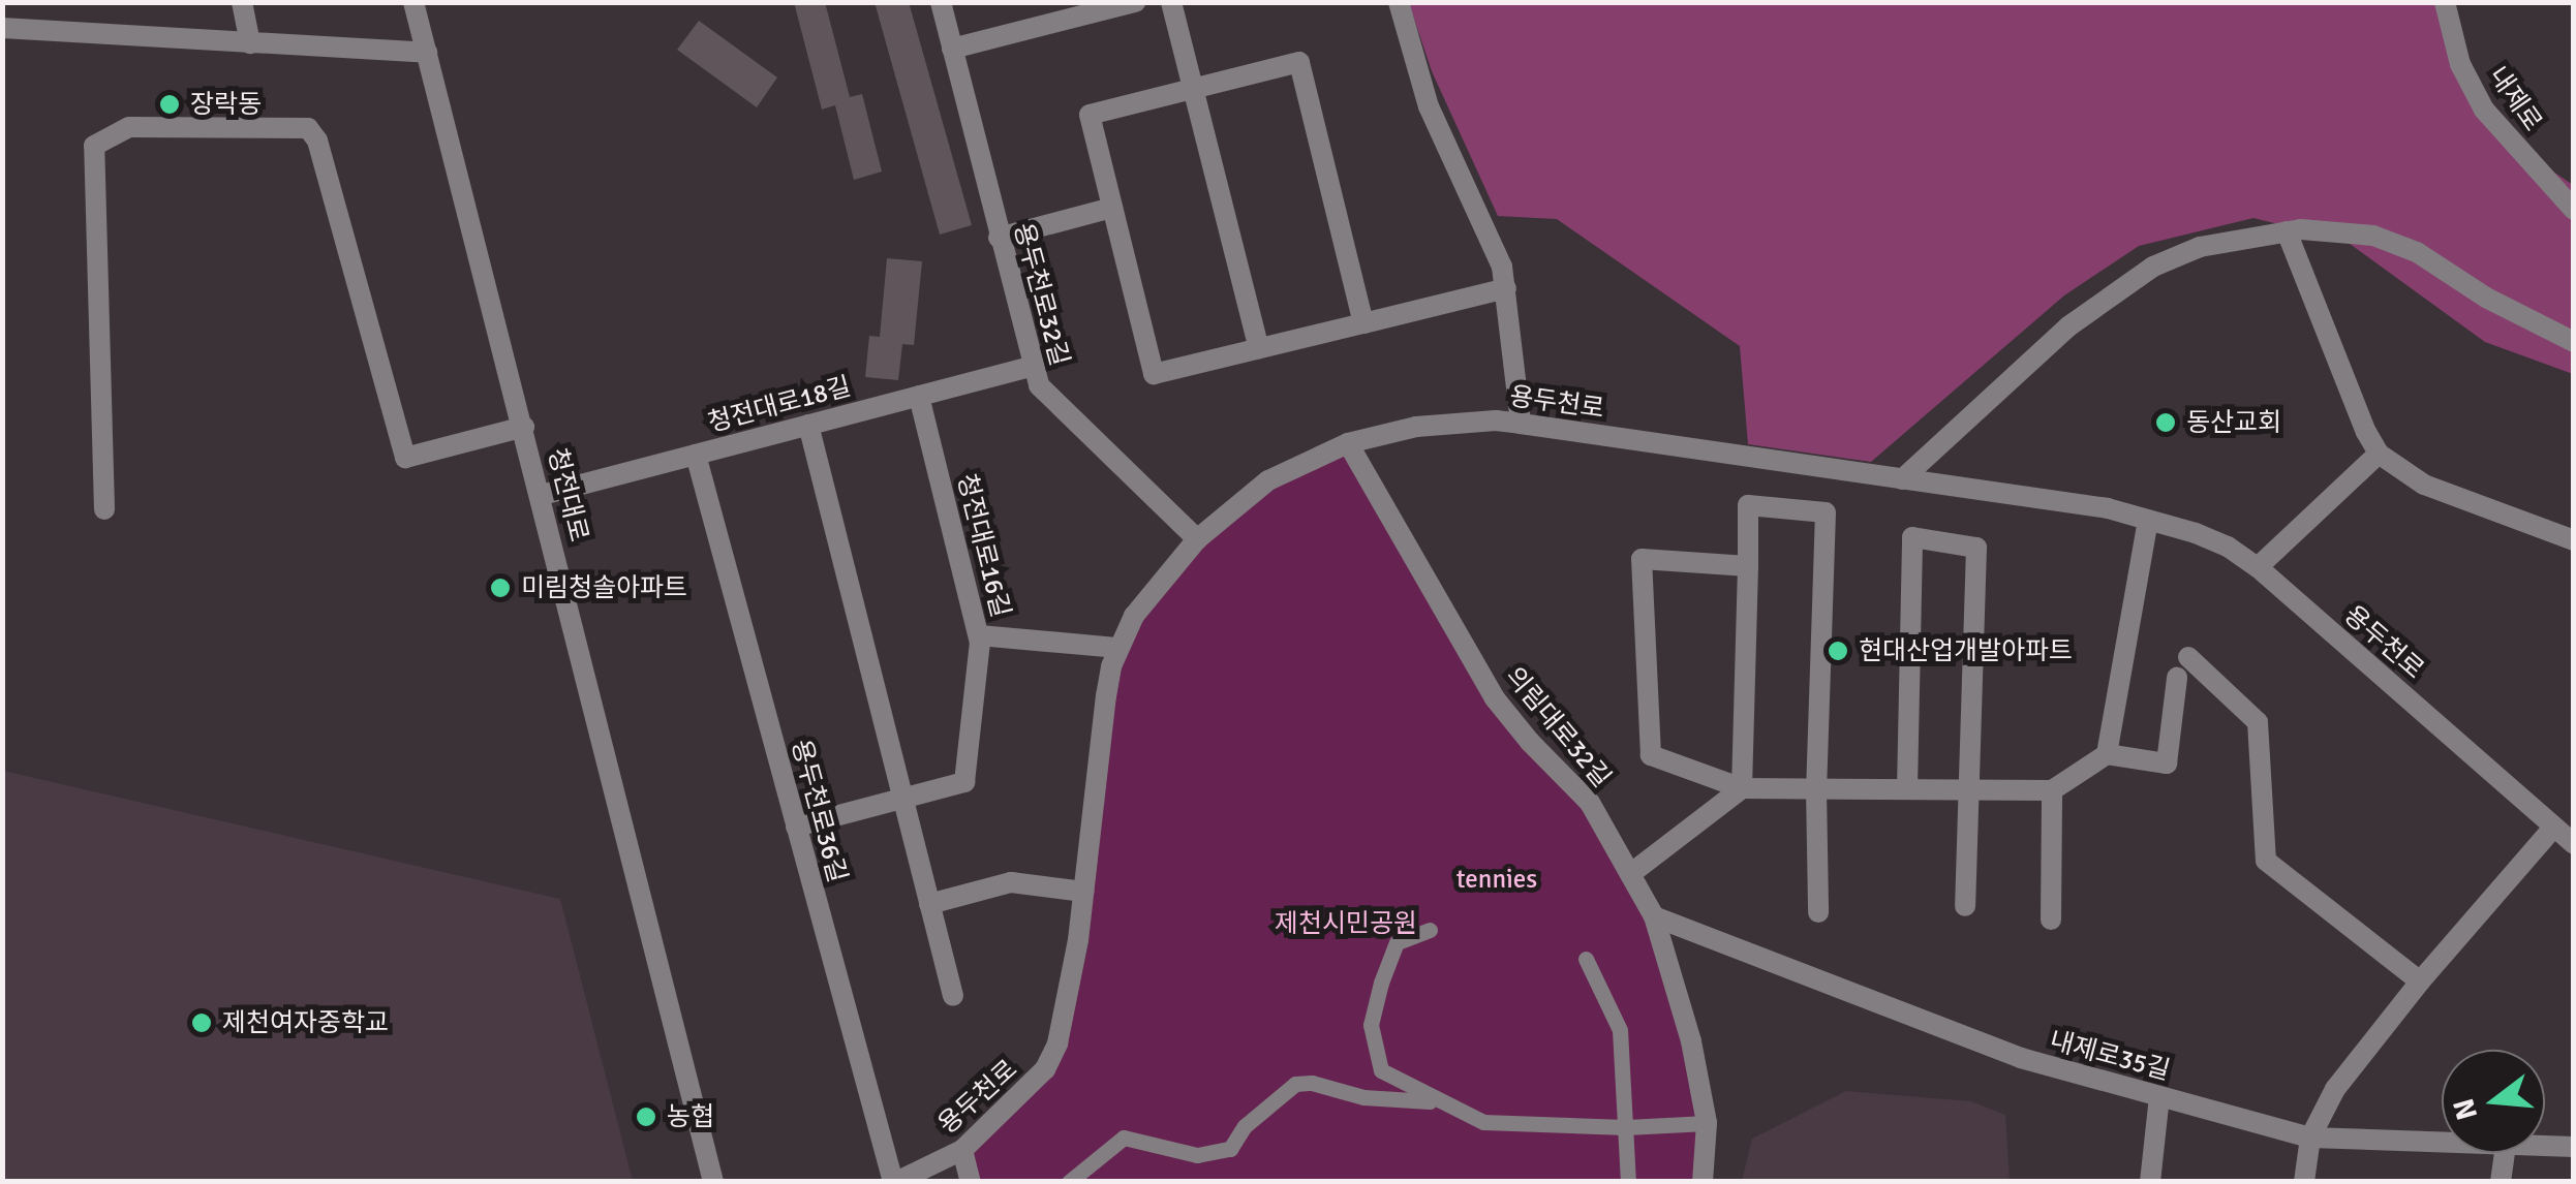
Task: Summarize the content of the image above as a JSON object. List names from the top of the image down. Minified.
{"streets":{"street":["내제로","용두천로32길","용두천로","청전대로18길","청전대로","청전대로16길","의림대로32길","용두천로36길","내제로35길"]},"crossings":[["용두천로32길","용두천로"],["용두천로32길","청전대로18길"],["용두천로","의림대로32길"],["용두천로","용두천로36길"],["청전대로18길","청전대로"],["청전대로18길","청전대로16길"],["청전대로18길","용두천로36길"],["청전대로16길","용두천로36길"],["의림대로32길","내제로35길"]],"parks":["tennies","제천시민공원"],"places":["장락동","동산교회","미림청솔아파트","현대산업개발아파트","제천여자중학교","농협"],"north":"left"}
